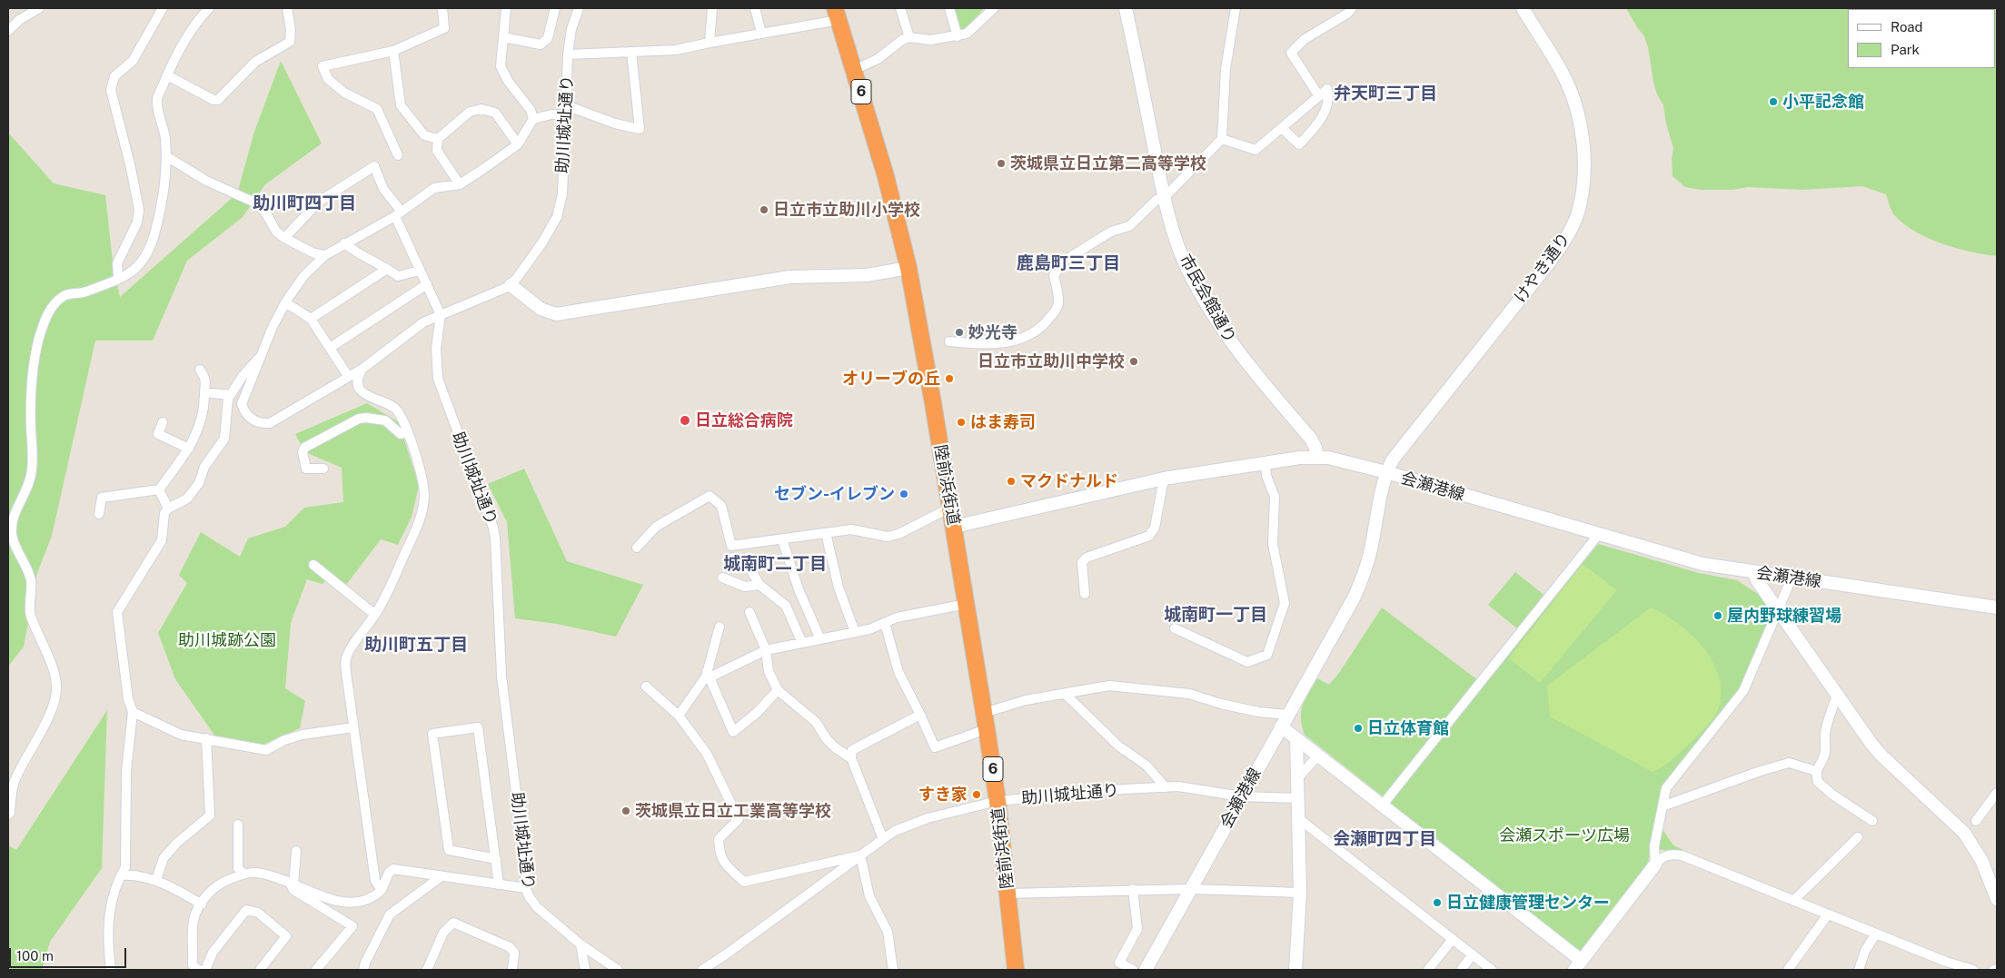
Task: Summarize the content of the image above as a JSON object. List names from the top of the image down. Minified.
{"streets":{"highway":["6","陸前浜街道"],"street":["助川城址通り","けやき通り","市民会館通り","会瀬港線"]},"crossings":[["助川城址通り","陸前浜街道"],["助川城址通り","会瀬港線"],["けやき通り","会瀬港線"]],"districts":["弁天町三丁目","助川町四丁目","鹿島町三丁目","城南町二丁目","城南町一丁目","助川町五丁目","会瀬町四丁目"],"parks":["助川城跡公園","会瀬スポーツ広場"],"places":["小平記念館","茨城県立日立第二高等学校","日立市立助川小学校","妙光寺","日立市立助川中学校","オリーブの丘","日立総合病院","はま寿司","マクドナルド","セブン-イレブン","屋内野球練習場","日立体育館","すき家","茨城県立日立工業高等学校","日立健康管理センター"],"legend":["Road","Park"],"scale_bar":"100 m"}
